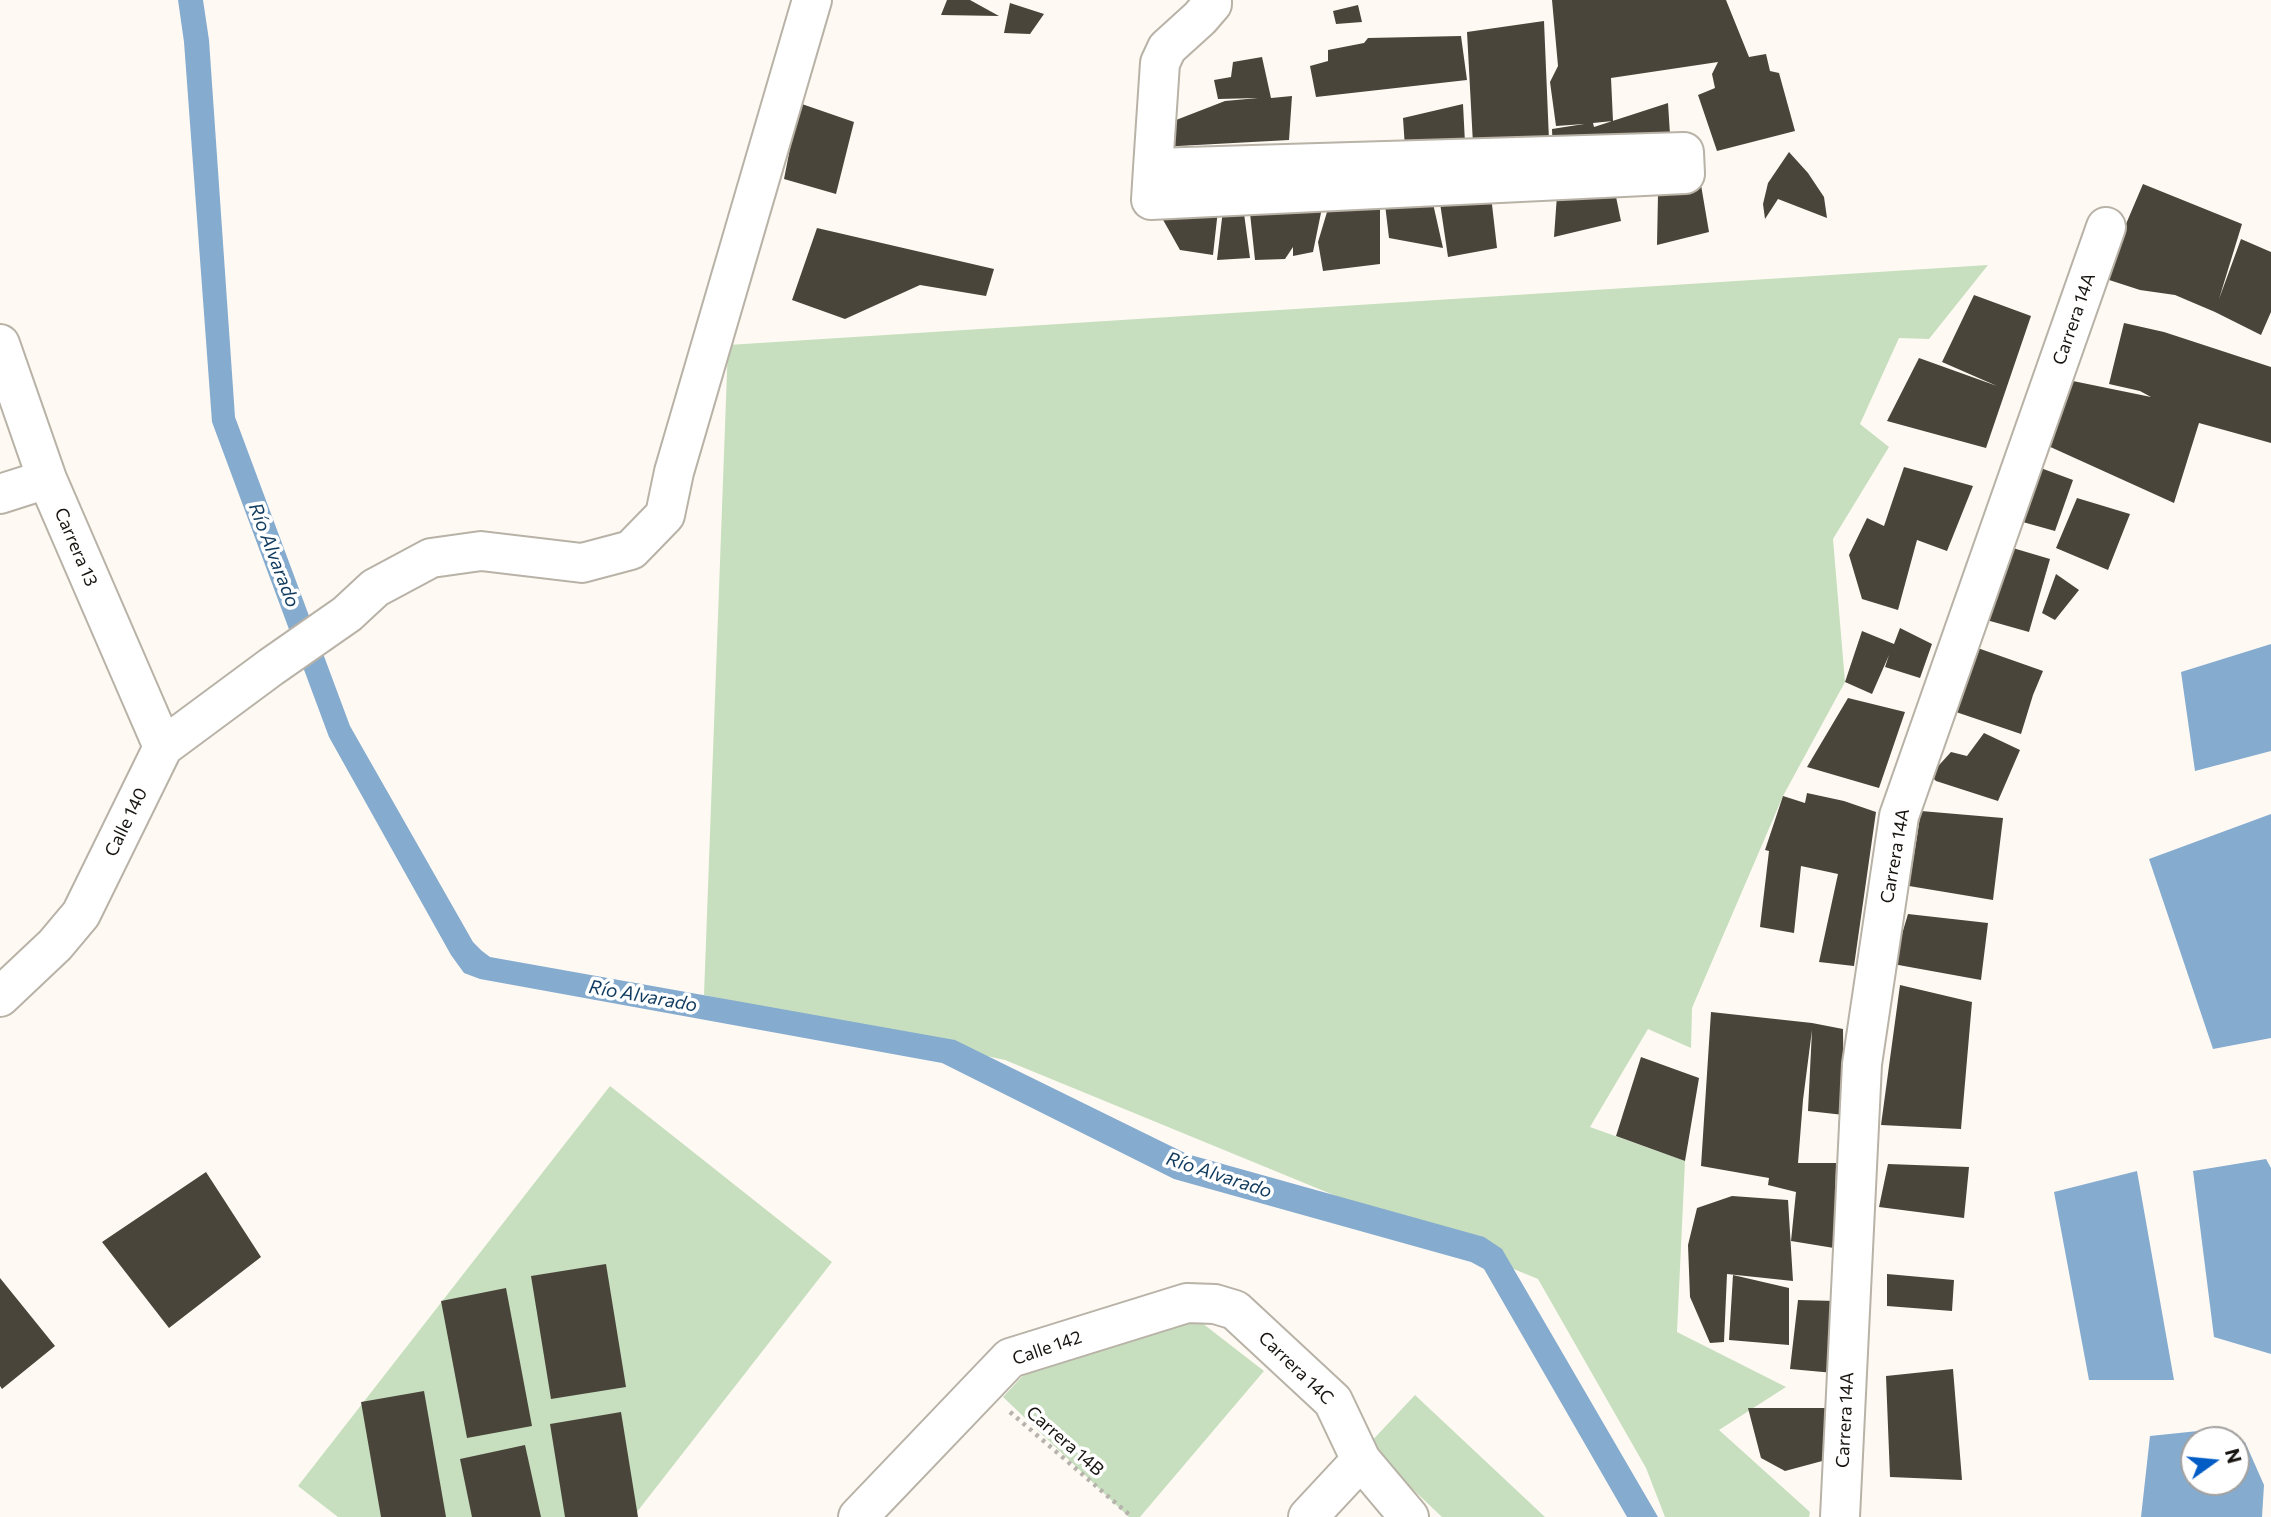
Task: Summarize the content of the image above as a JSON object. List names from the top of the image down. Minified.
{"streets":{"street":["Carrera 14A","Carrera 13","Calle 140","Calle 142","Carrera 14C"],"path":["Carrera 14B"]},"crossings":[["Carrera 13","Calle 140"],["Calle 142","Carrera 14C"],["Calle 142","Carrera 14B"]],"water":["Río Alvarado"],"north":"right"}
